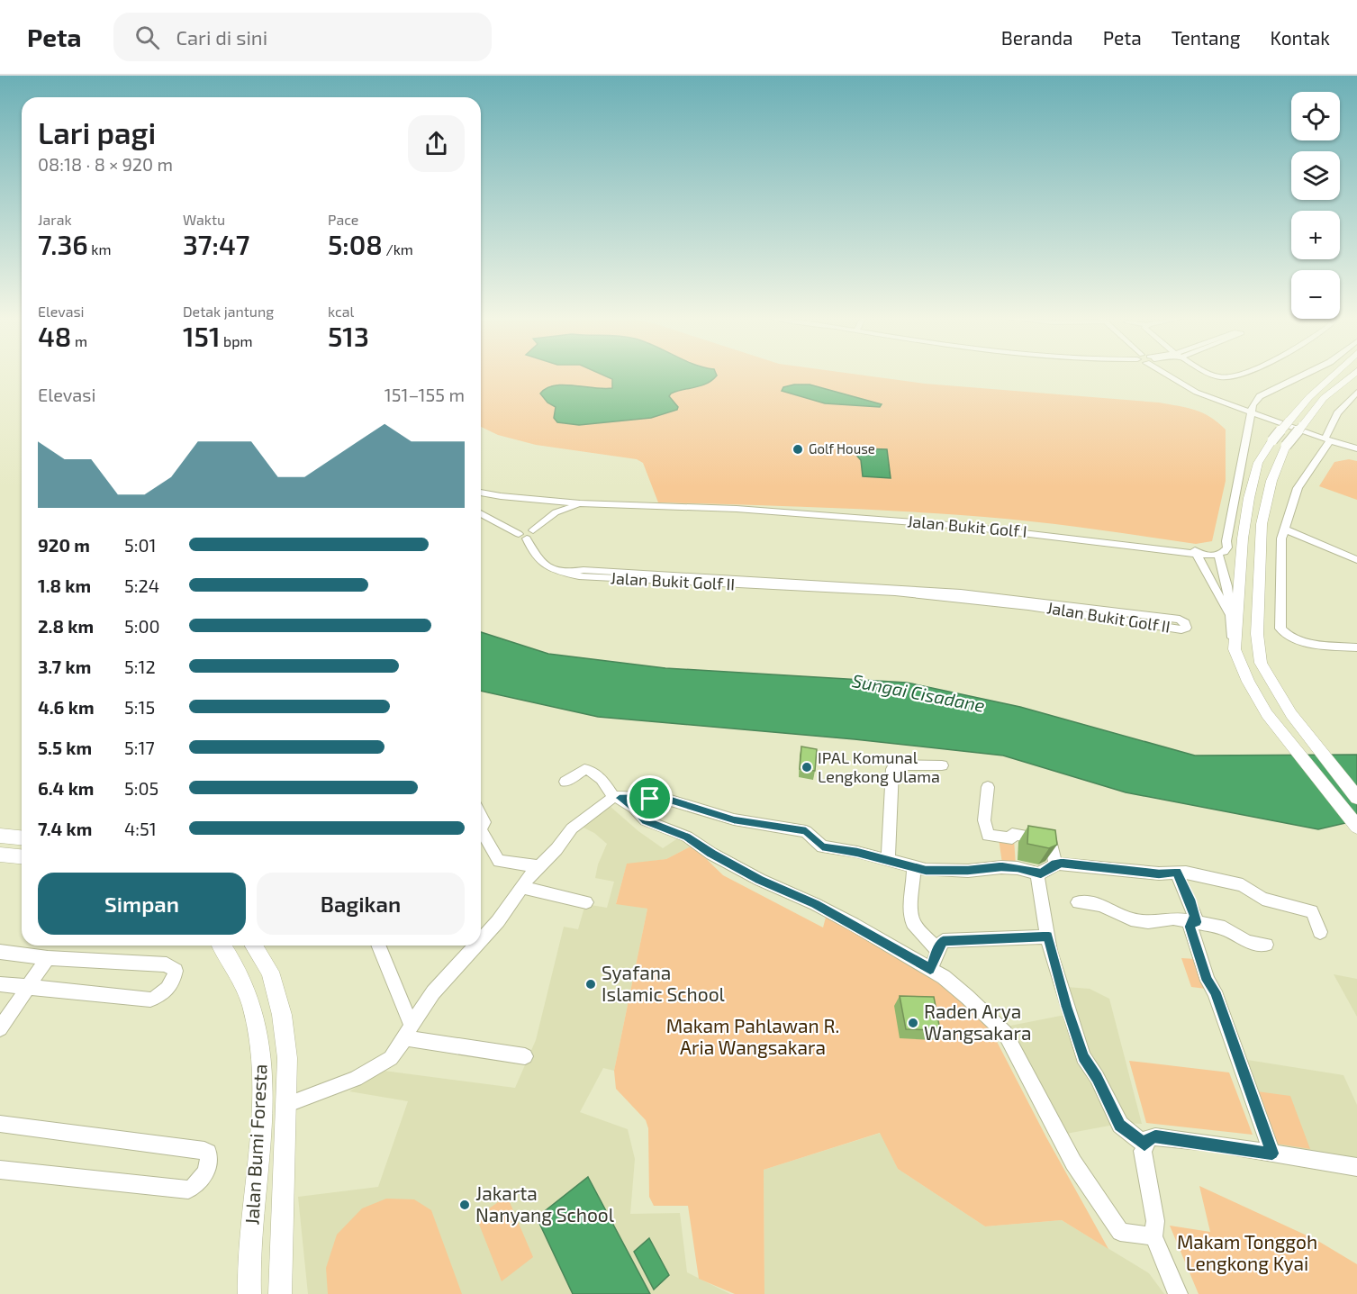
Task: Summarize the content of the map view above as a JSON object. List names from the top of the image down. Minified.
{"streets":{"main road":["Jalan Bumi Foresta"],"street":["Jalan Bukit Golf I","Jalan Bukit Golf II"]},"crossings":[["Jalan Bukit Golf I","Jalan Bukit Golf II"]],"water":["Sungai Cisadane"],"parks":["Makam Pahlawan R. Aria Wangsakara","Makam Tonggoh Lengkong Kyai"],"places":["Golf House","IPAL Komunal Lengkong Ulama","Syafana Islamic School","Raden Arya Wangsakara","Jakarta Nanyang School"],"page":{"header":"Peta","search":"Cari di sini","nav":["Beranda","Peta","Tentang","Kontak"],"map_buttons":["+","−"],"heading":["Lari pagi","08:18 · 8 × 920 m"],"stats":[["Jarak","7.36 km"],["Waktu","37:47"],["Pace","5:08 /km"],["Elevasi","48 m"],["Detak jantung","151 bpm"],["kcal","513"]],"chart":["Elevasi","151–155 m"],"list":[{"name":"920 m","note":"5:01"},{"name":"1.8 km","note":"5:24"},{"name":"2.8 km","note":"5:00"},{"name":"3.7 km","note":"5:12"},{"name":"4.6 km","note":"5:15"},{"name":"5.5 km","note":"5:17"},{"name":"6.4 km","note":"5:05"},{"name":"7.4 km","note":"4:51"}],"buttons":["Simpan","Bagikan"]}}
